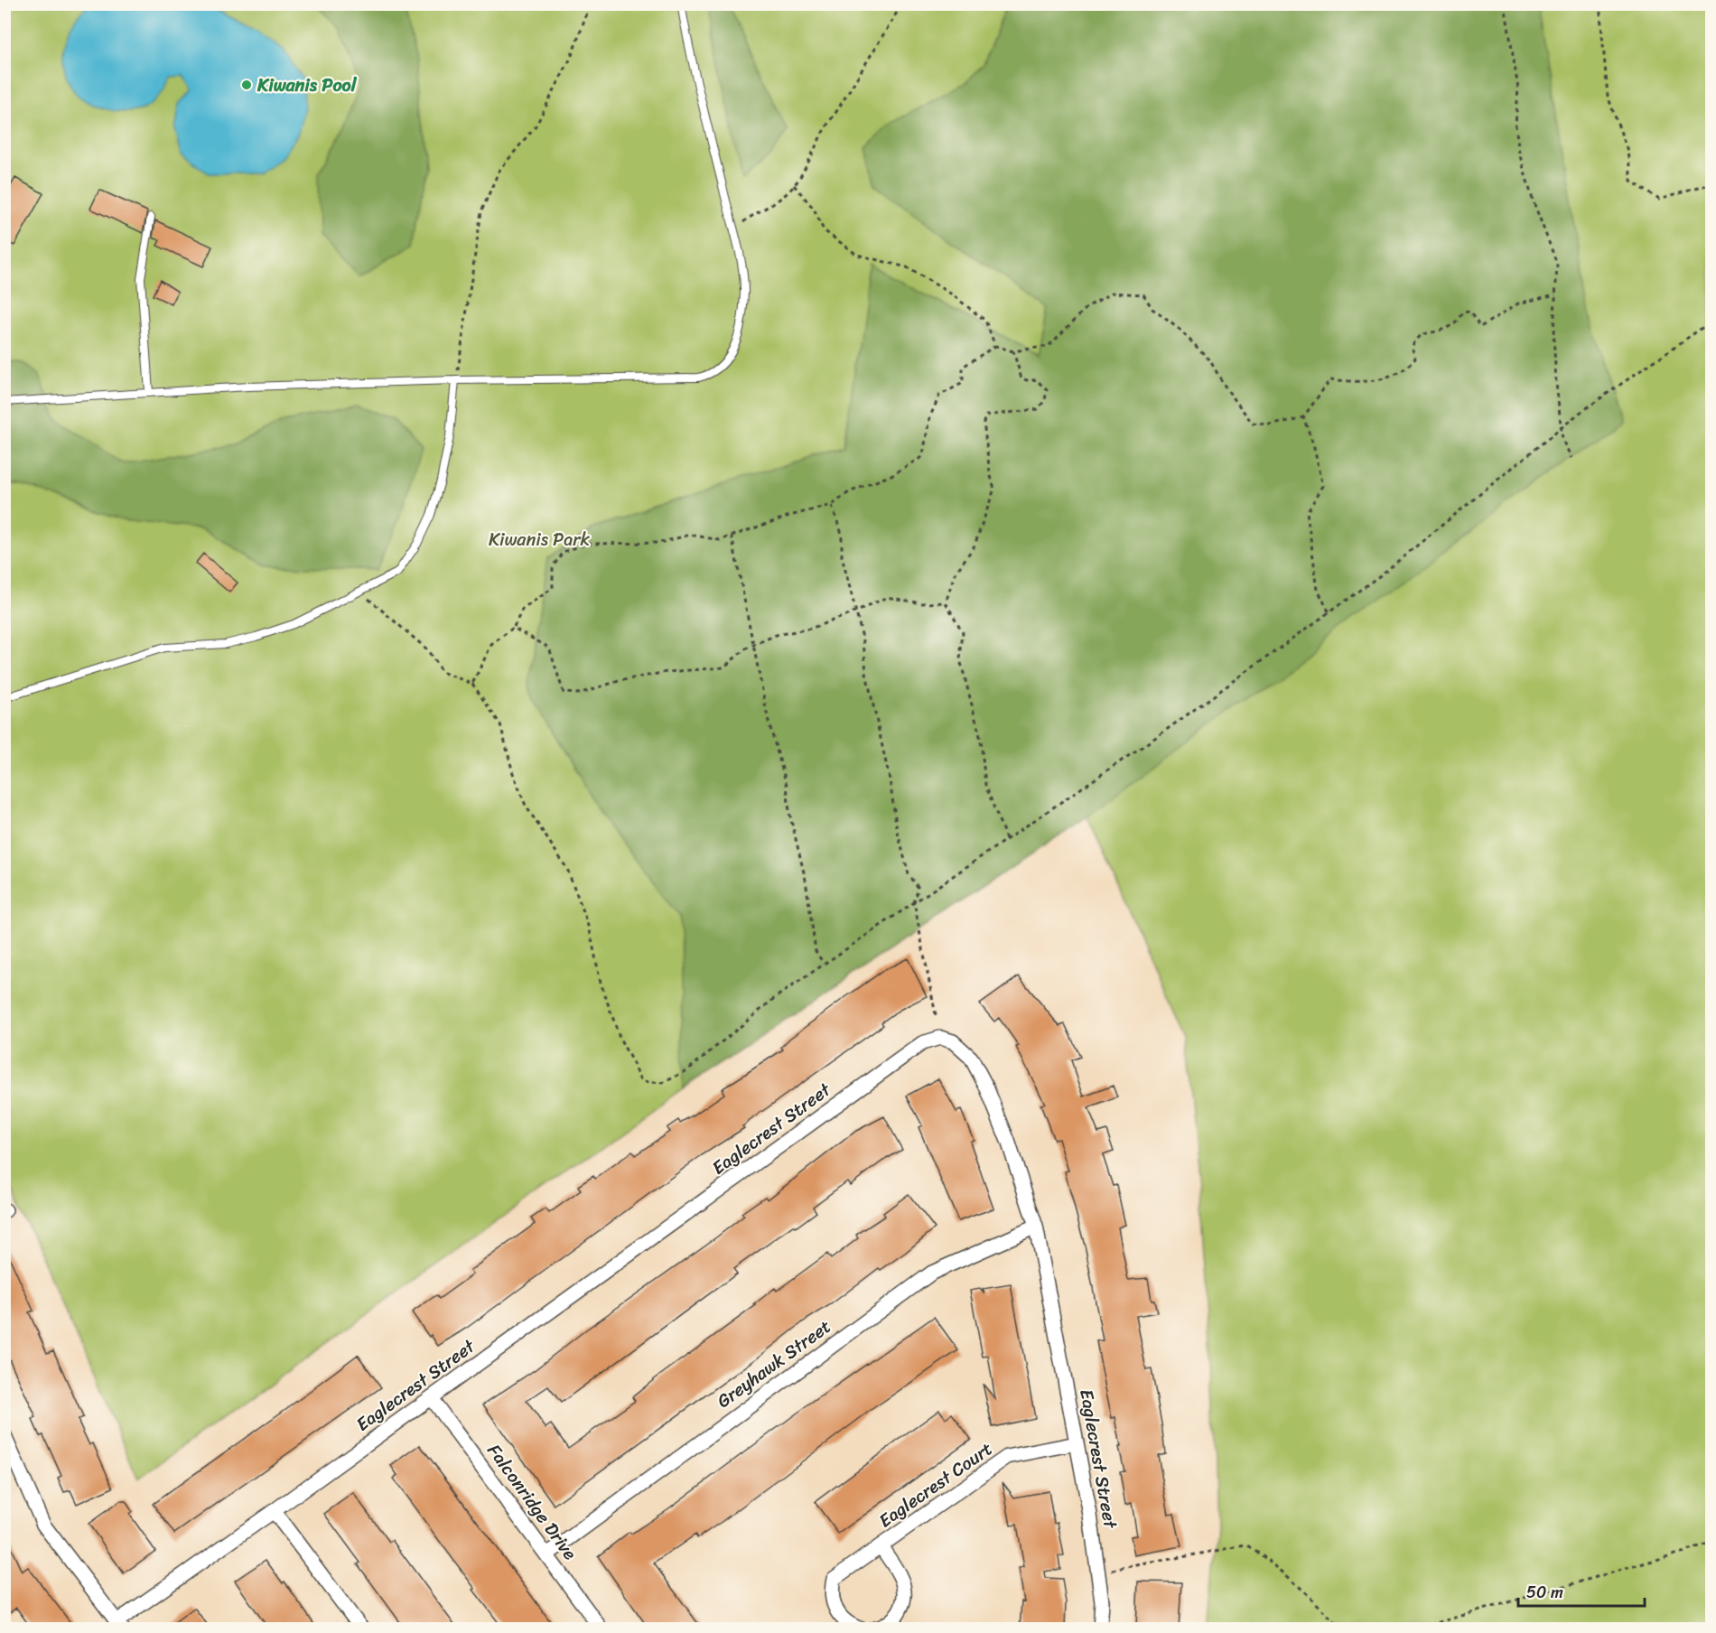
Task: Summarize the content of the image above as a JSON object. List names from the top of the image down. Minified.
{"streets":{"street":["Eaglecrest Street","Greyhawk Street","Eaglecrest Court","Falconridge Drive"]},"crossings":[["Eaglecrest Street","Greyhawk Street"],["Eaglecrest Street","Eaglecrest Court"],["Eaglecrest Street","Falconridge Drive"],["Greyhawk Street","Falconridge Drive"]],"parks":["Kiwanis Park"],"places":["Kiwanis Pool"],"scale_bar":"50 m"}
